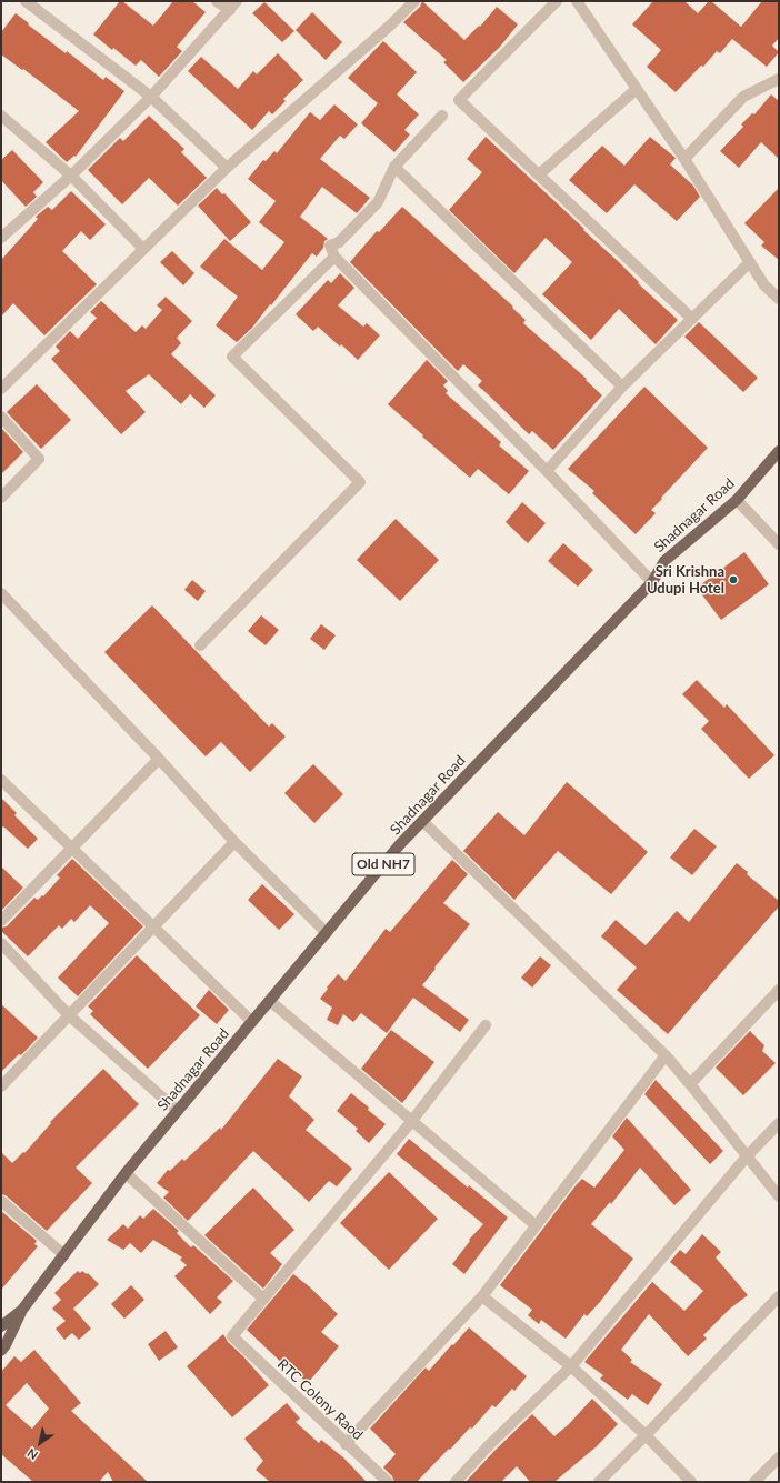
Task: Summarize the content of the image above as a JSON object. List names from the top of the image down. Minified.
{"streets":{"main road":["Shadnagar Road","Old NH7"],"street":["RTC Colony Raod"]},"places":["Sri Krishna Udupi Hotel"],"north":"bottom left"}
